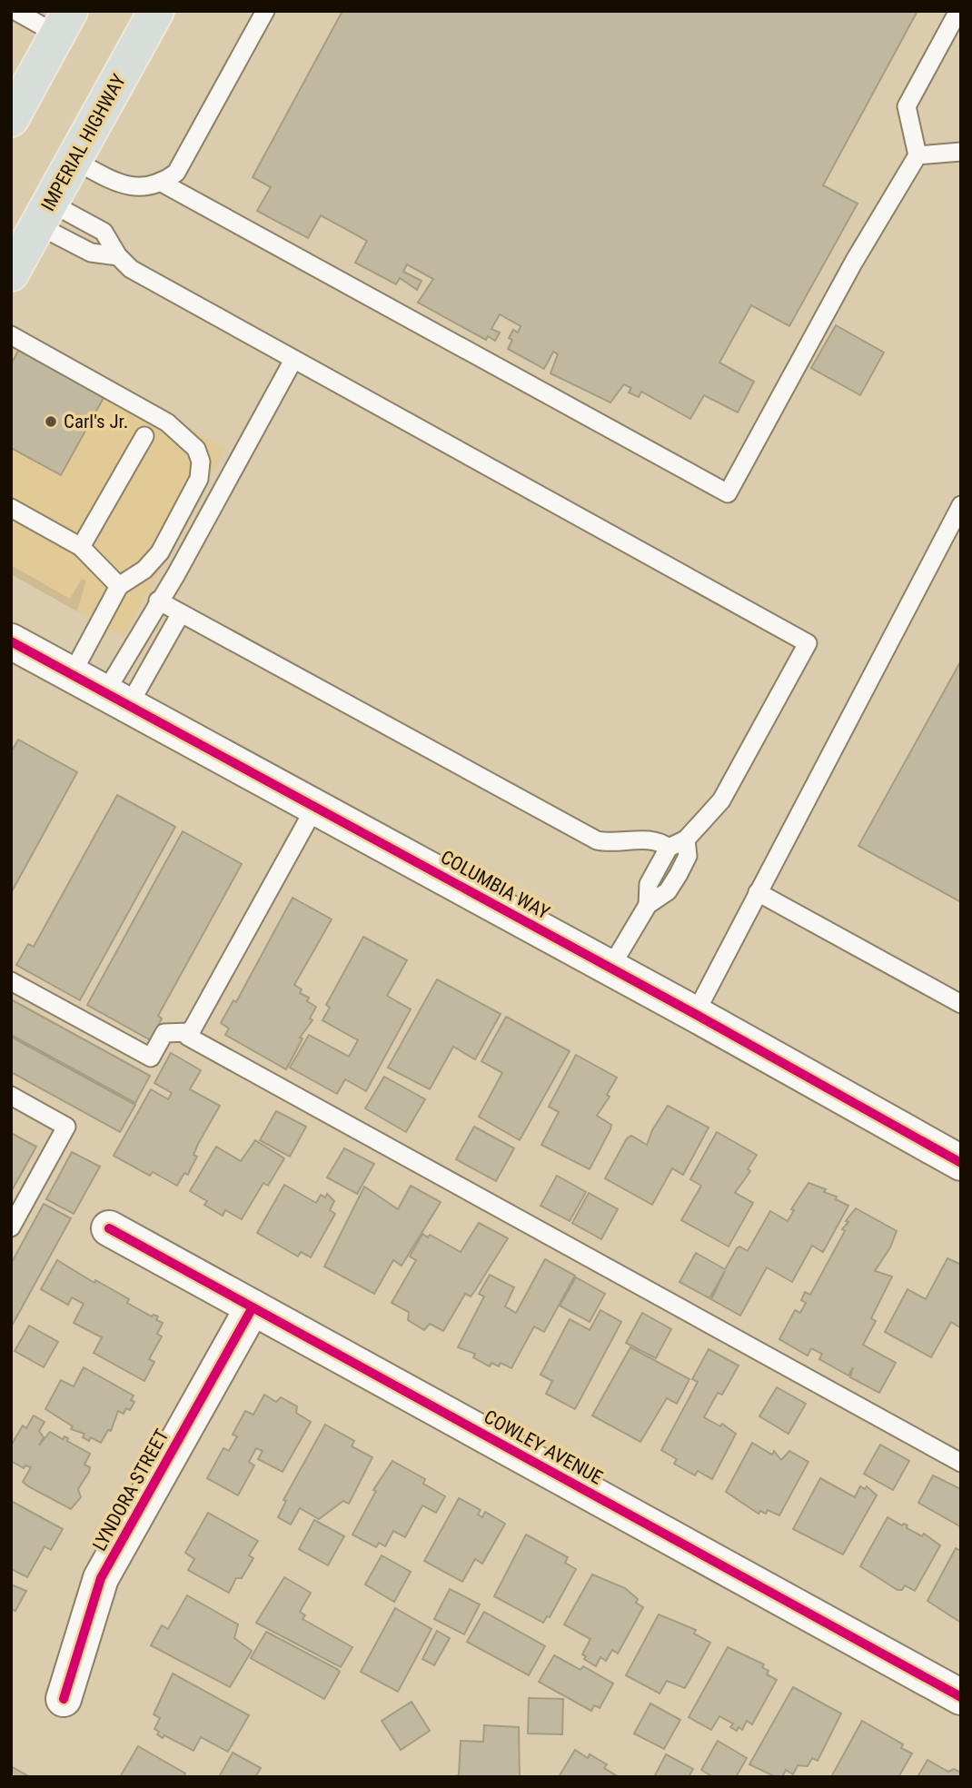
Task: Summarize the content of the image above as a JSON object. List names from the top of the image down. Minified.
{"streets":{"main road":["IMPERIAL HIGHWAY"],"street":["COLUMBIA WAY","COWLEY AVENUE","LYNDORA STREET"]},"crossings":[["COWLEY AVENUE","LYNDORA STREET"]],"places":["Carl's Jr."]}
